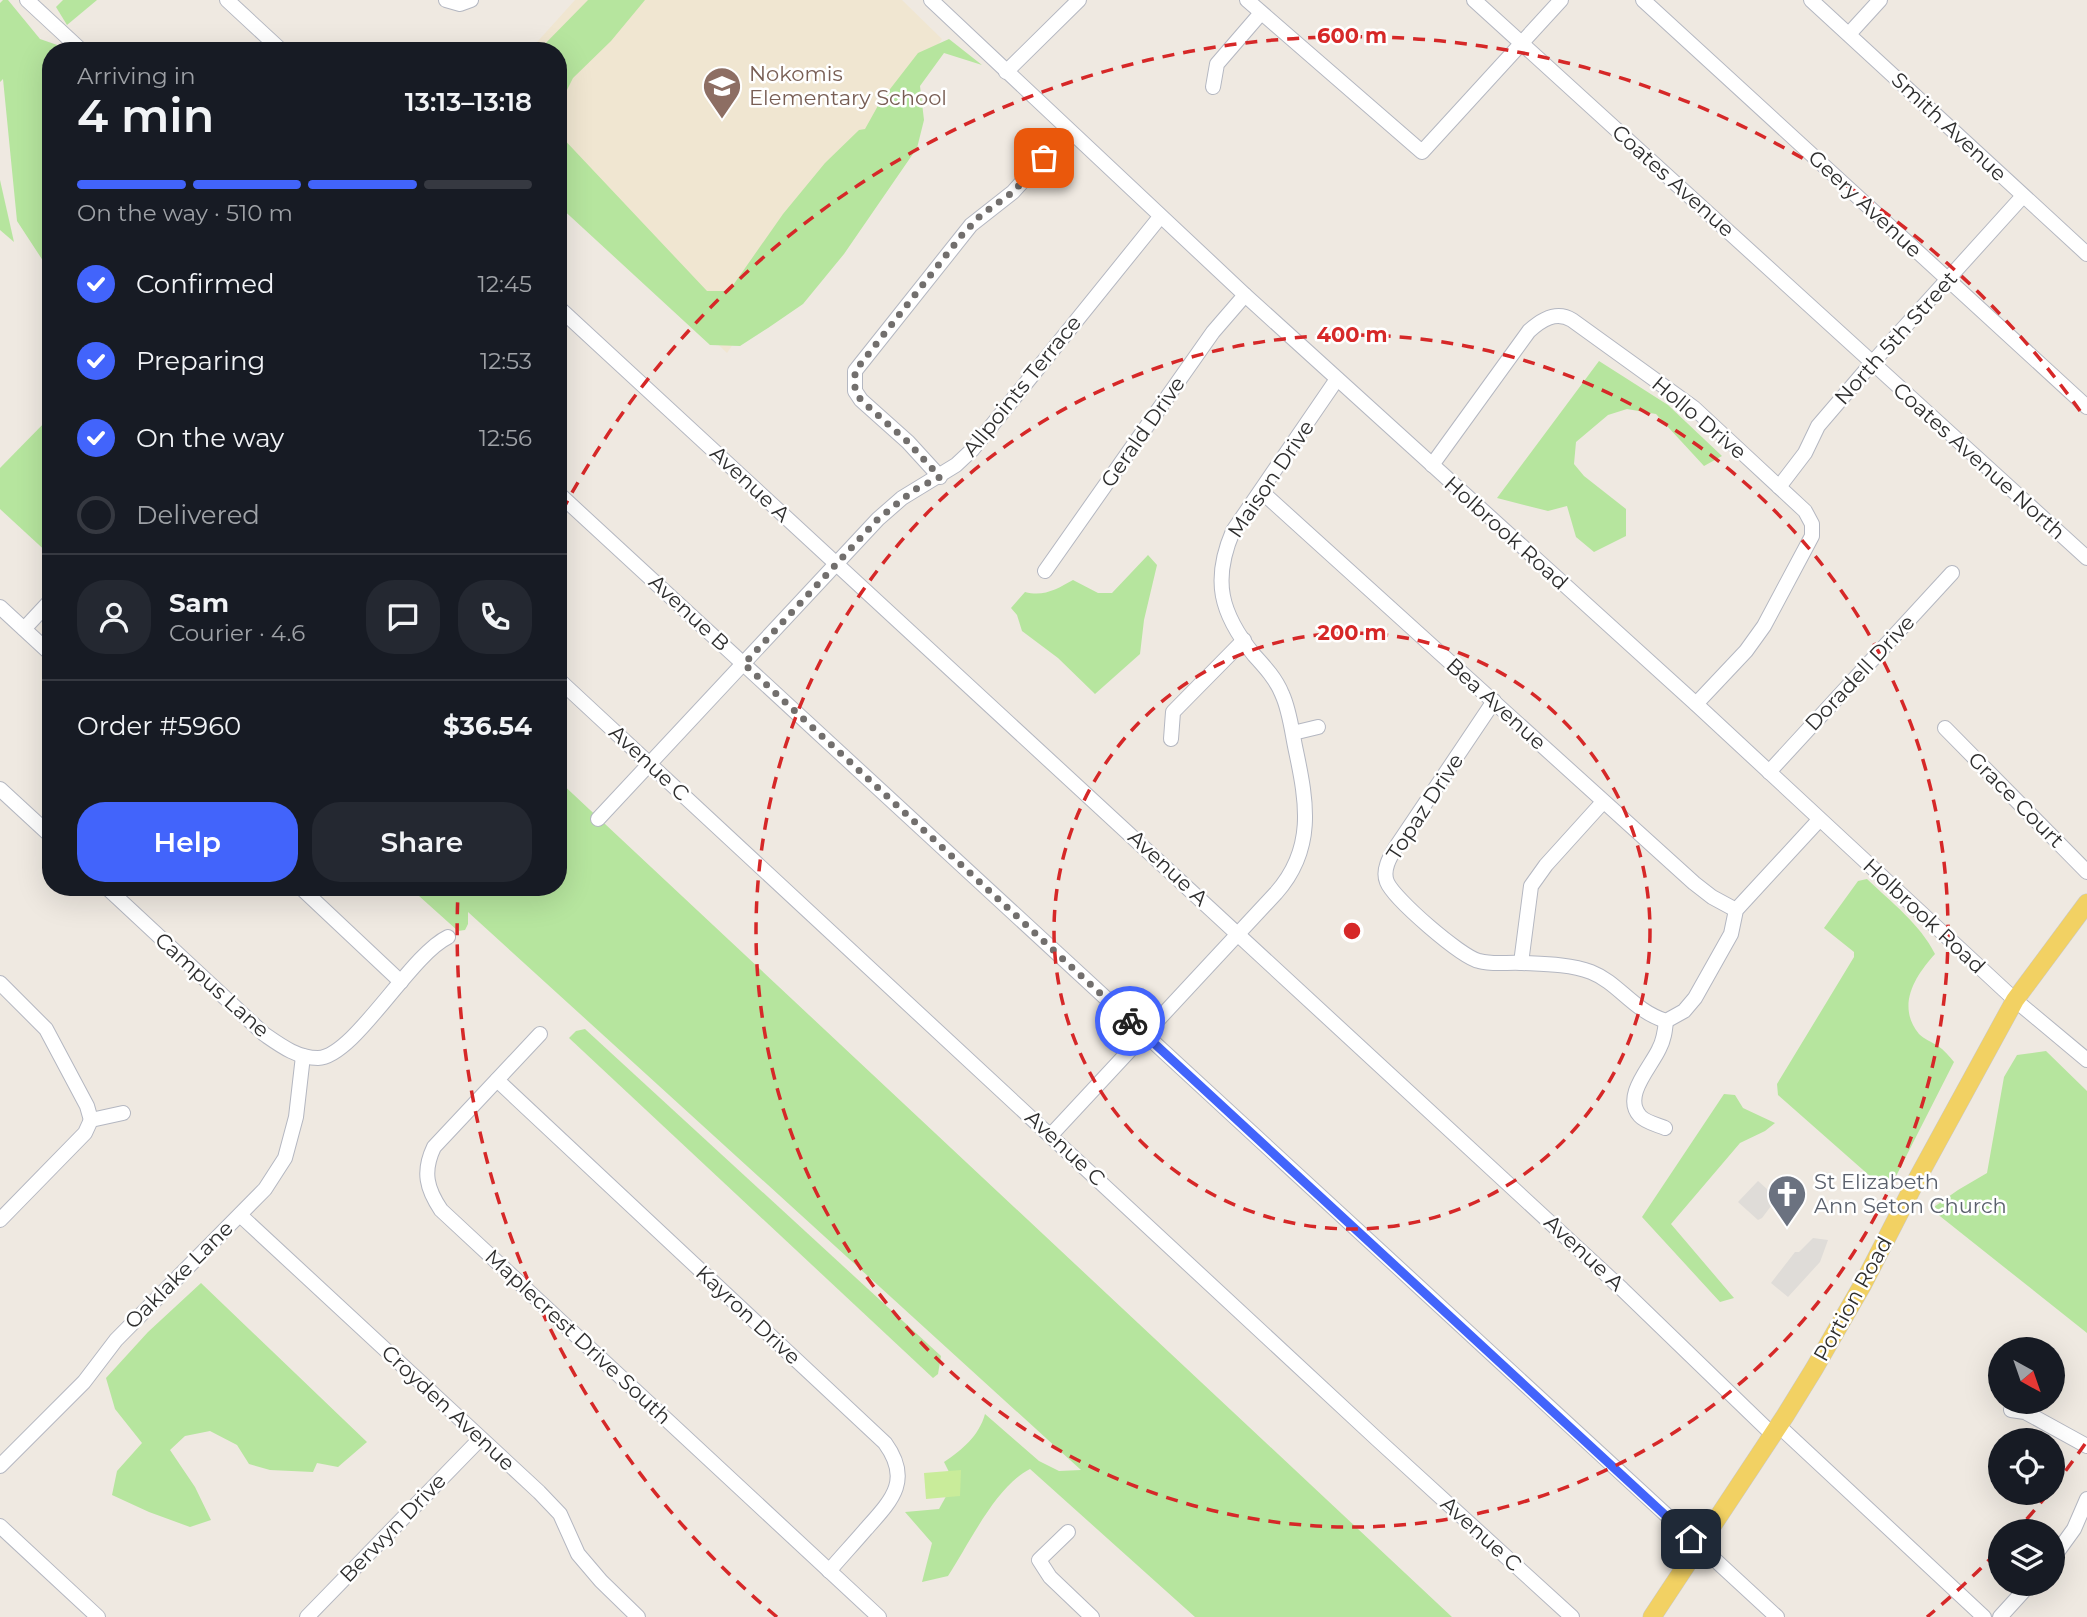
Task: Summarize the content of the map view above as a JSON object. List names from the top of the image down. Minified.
{"streets":{"main road":["Portion Road"],"street":["Smith Avenue","Coates Avenue","Geery Avenue","North 5th Street","Allpoints Terrace","Hollo Drive","Gerald Drive","Coates Avenue North","Maison Drive","Avenue A","Holbrook Road","Avenue B","Doradell Drive","Bea Avenue","Avenue C","Grace Court","Topaz Drive","Campus Lane","Oaklake Lane","Kayron Drive","Maplecrest Drive South","Croyden Avenue","Berwyn Drive"]},"crossings":[["Smith Avenue","North 5th Street"],["Coates Avenue","North 5th Street"],["Coates Avenue","Coates Avenue North"],["Geery Avenue","North 5th Street"],["North 5th Street","Hollo Drive"],["North 5th Street","Coates Avenue North"],["Allpoints Terrace","Avenue A"],["Allpoints Terrace","Holbrook Road"],["Allpoints Terrace","Avenue B"],["Allpoints Terrace","Avenue C"],["Hollo Drive","Holbrook Road"],["Gerald Drive","Holbrook Road"],["Maison Drive","Avenue A"],["Maison Drive","Holbrook Road"],["Maison Drive","Avenue B"],["Maison Drive","Bea Avenue"],["Maison Drive","Avenue C"],["Avenue A","Portion Road"],["Holbrook Road","Doradell Drive"],["Holbrook Road","Portion Road"],["Avenue B","Portion Road"],["Bea Avenue","Topaz Drive"],["Campus Lane","Oaklake Lane"],["Oaklake Lane","Croyden Avenue"],["Kayron Drive","Maplecrest Drive South"],["Croyden Avenue","Berwyn Drive"]],"places":{"school or university":["Nokomis Elementary School"],"church":["St Elizabeth Ann Seton Church"]},"north":"bottom right","page":{"heading":["4 min","Arriving in","13:13–13:18"],"panel":["Sam","Courier · 4.6","Order #5960","$36.54"],"bar":"On the way · 510 m","list":[["Confirmed","12:45"],["Preparing","12:53"],["On the way","12:56"],"Delivered"],"buttons":["Help","Share"]},"rings":["600 m","400 m","200 m"]}
